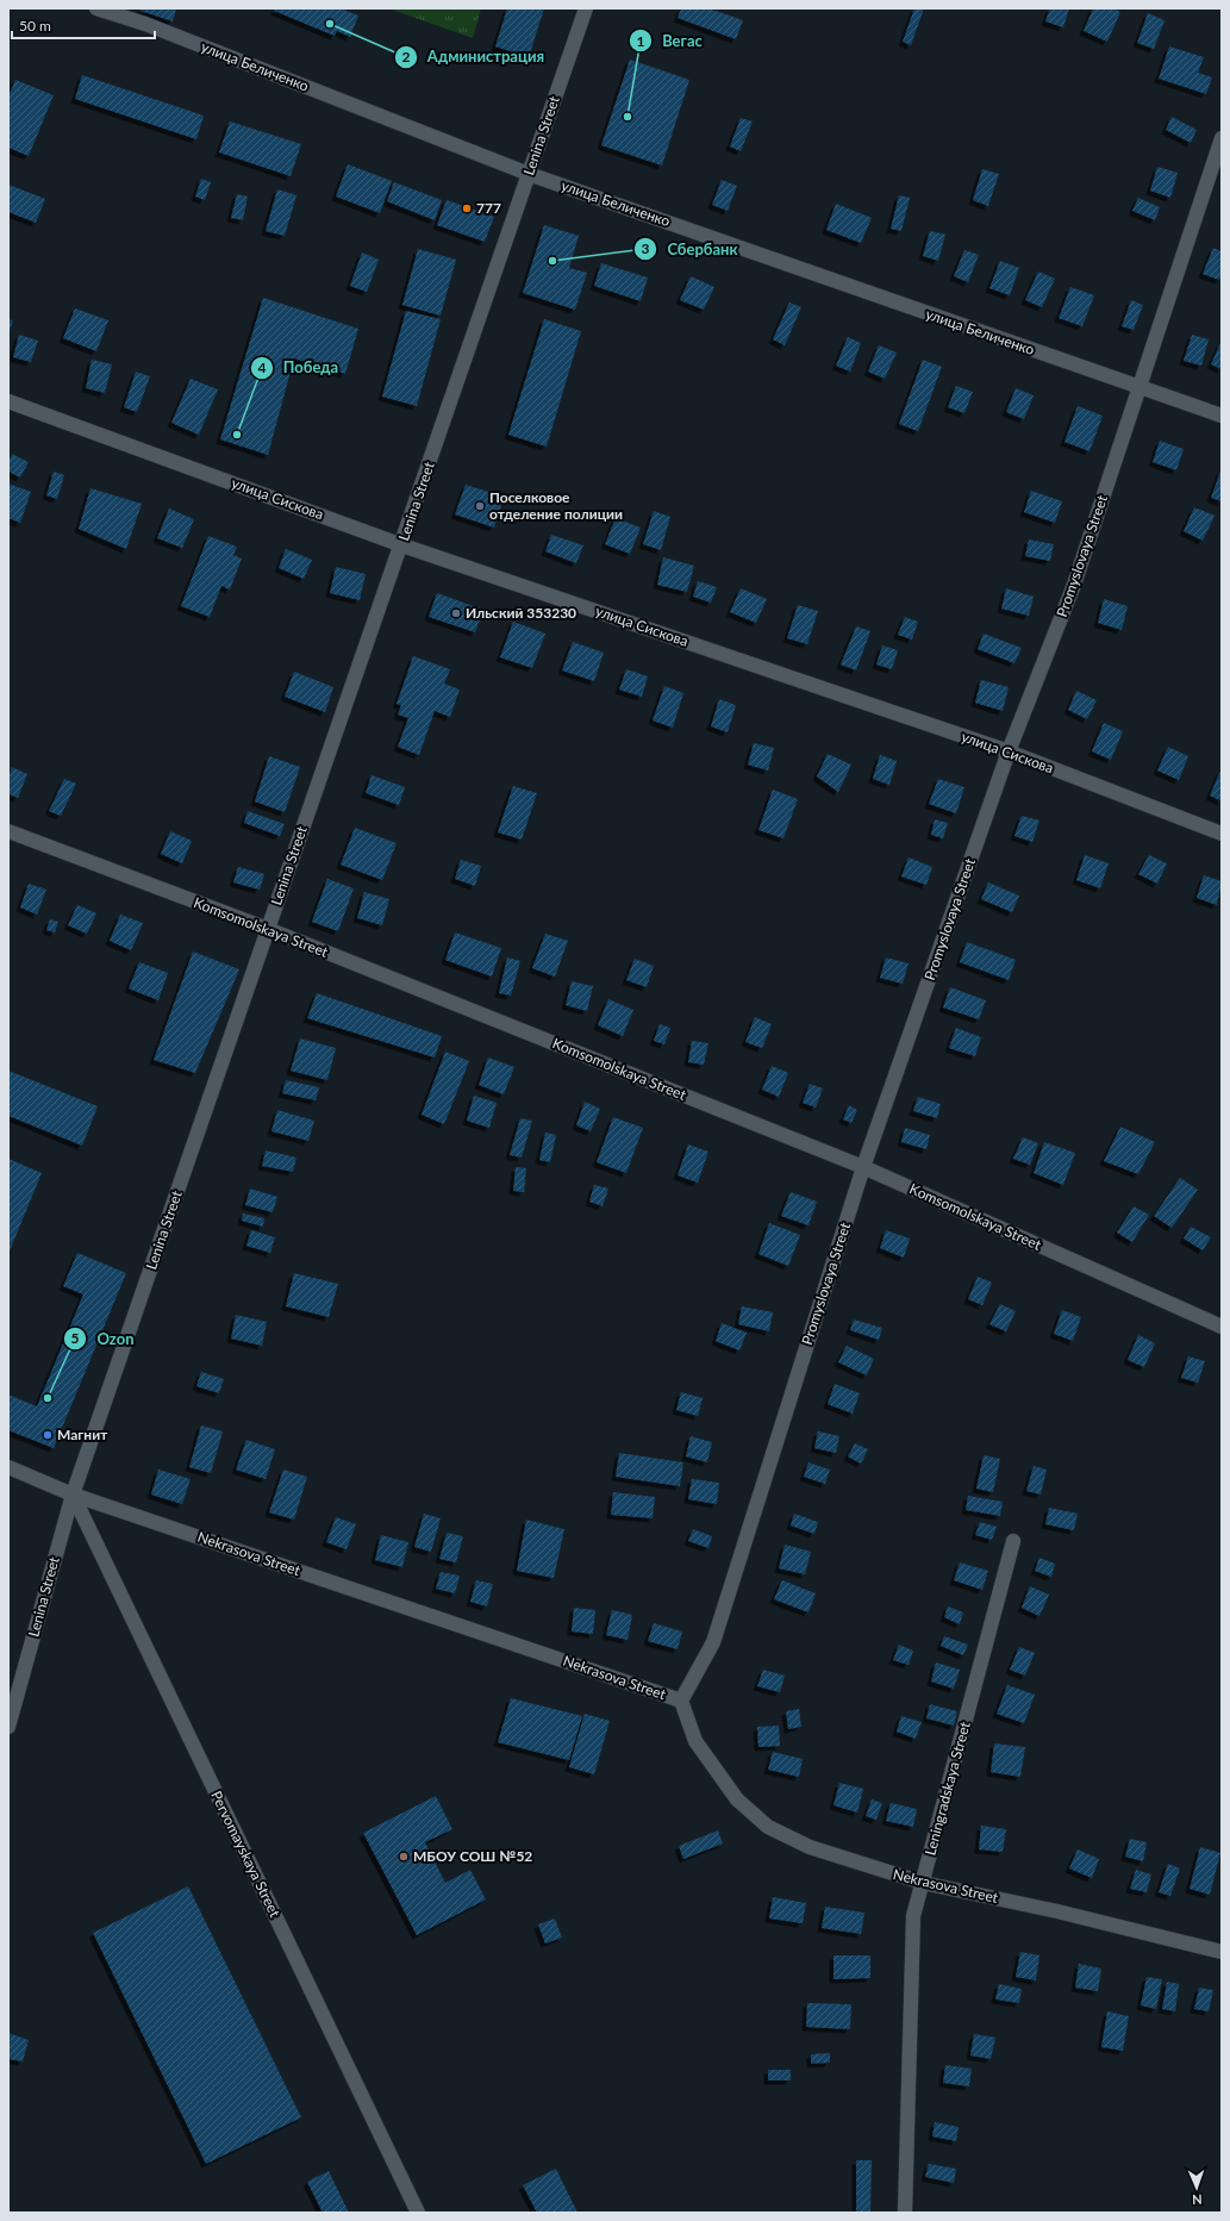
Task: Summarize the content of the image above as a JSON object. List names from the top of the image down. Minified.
{"streets":{"street":["улица Беличенко","Lenina Street","улица Сискова","Promyslovaya Street","Komsomolskaya Street","Nekrasova Street","Leningradskaya Street","Pervomayskaya Street"]},"crossings":[["улица Беличенко","Lenina Street"],["улица Беличенко","Promyslovaya Street"],["Lenina Street","улица Сискова"],["Lenina Street","Komsomolskaya Street"],["Lenina Street","Nekrasova Street"],["Lenina Street","Pervomayskaya Street"],["улица Сискова","Promyslovaya Street"],["Promyslovaya Street","Komsomolskaya Street"],["Promyslovaya Street","Nekrasova Street"],["Nekrasova Street","Leningradskaya Street"],["Nekrasova Street","Pervomayskaya Street"]],"places":["Администрация","Вегас","777","Сбербанк","Победа","Поселковое отделение полиции","Ильский 353230","Ozon","Магнит","МБОУ СОШ №52"],"scale_bar":"50 m","north":"bottom"}
